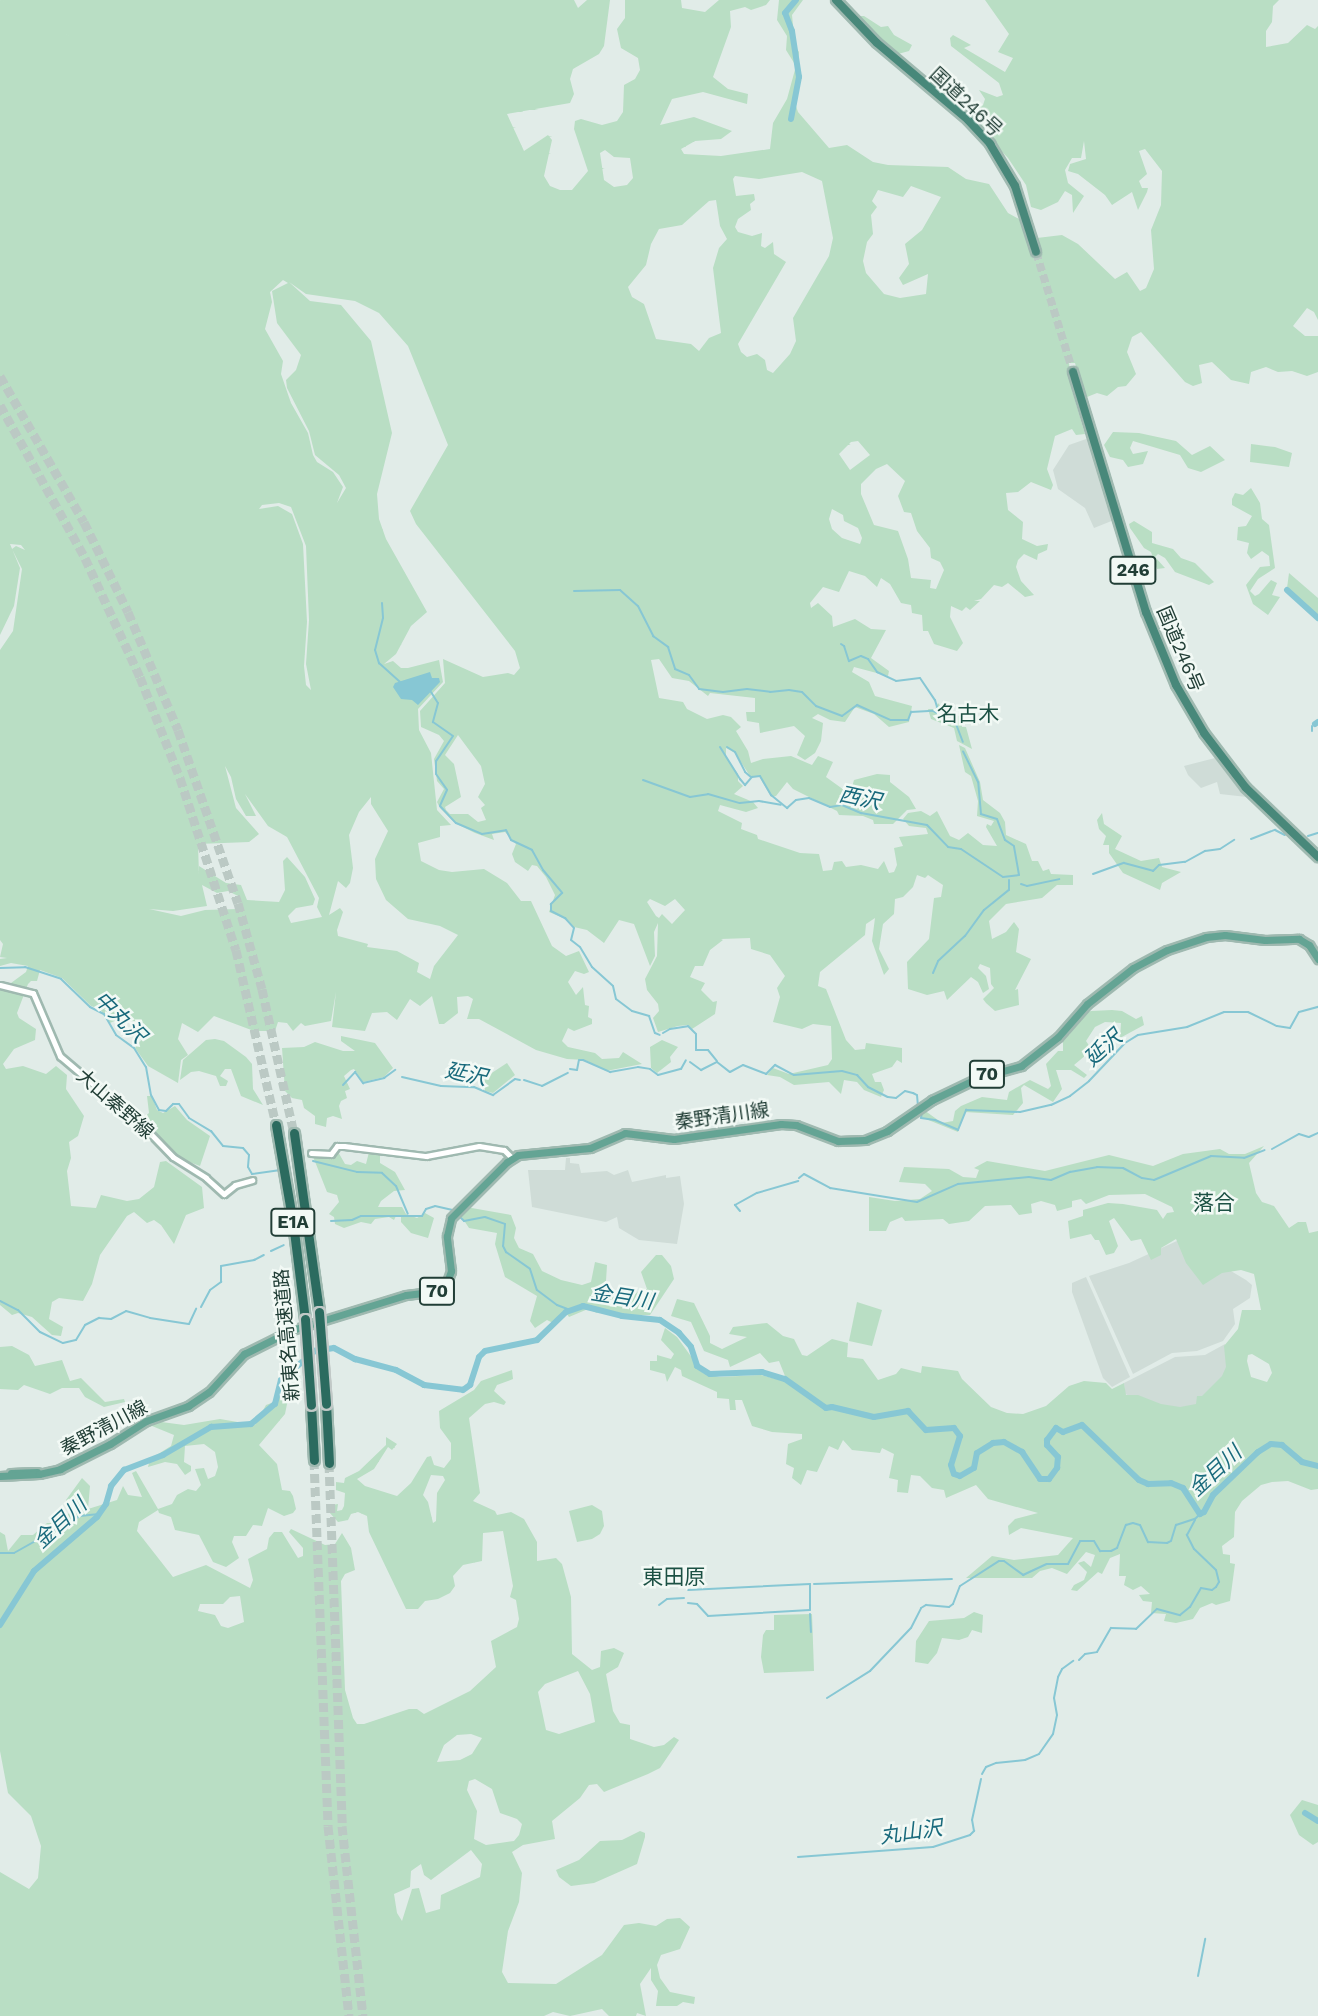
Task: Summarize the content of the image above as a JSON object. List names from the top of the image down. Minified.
{"streets":{"highway":["国道246号","246","E1A","新東名高速道路"],"main road":["70","大山秦野線","秦野清川線"]},"districts":["名古木","落合","東田原"],"water":["西沢","中丸沢","延沢","金目川","丸山沢"]}
